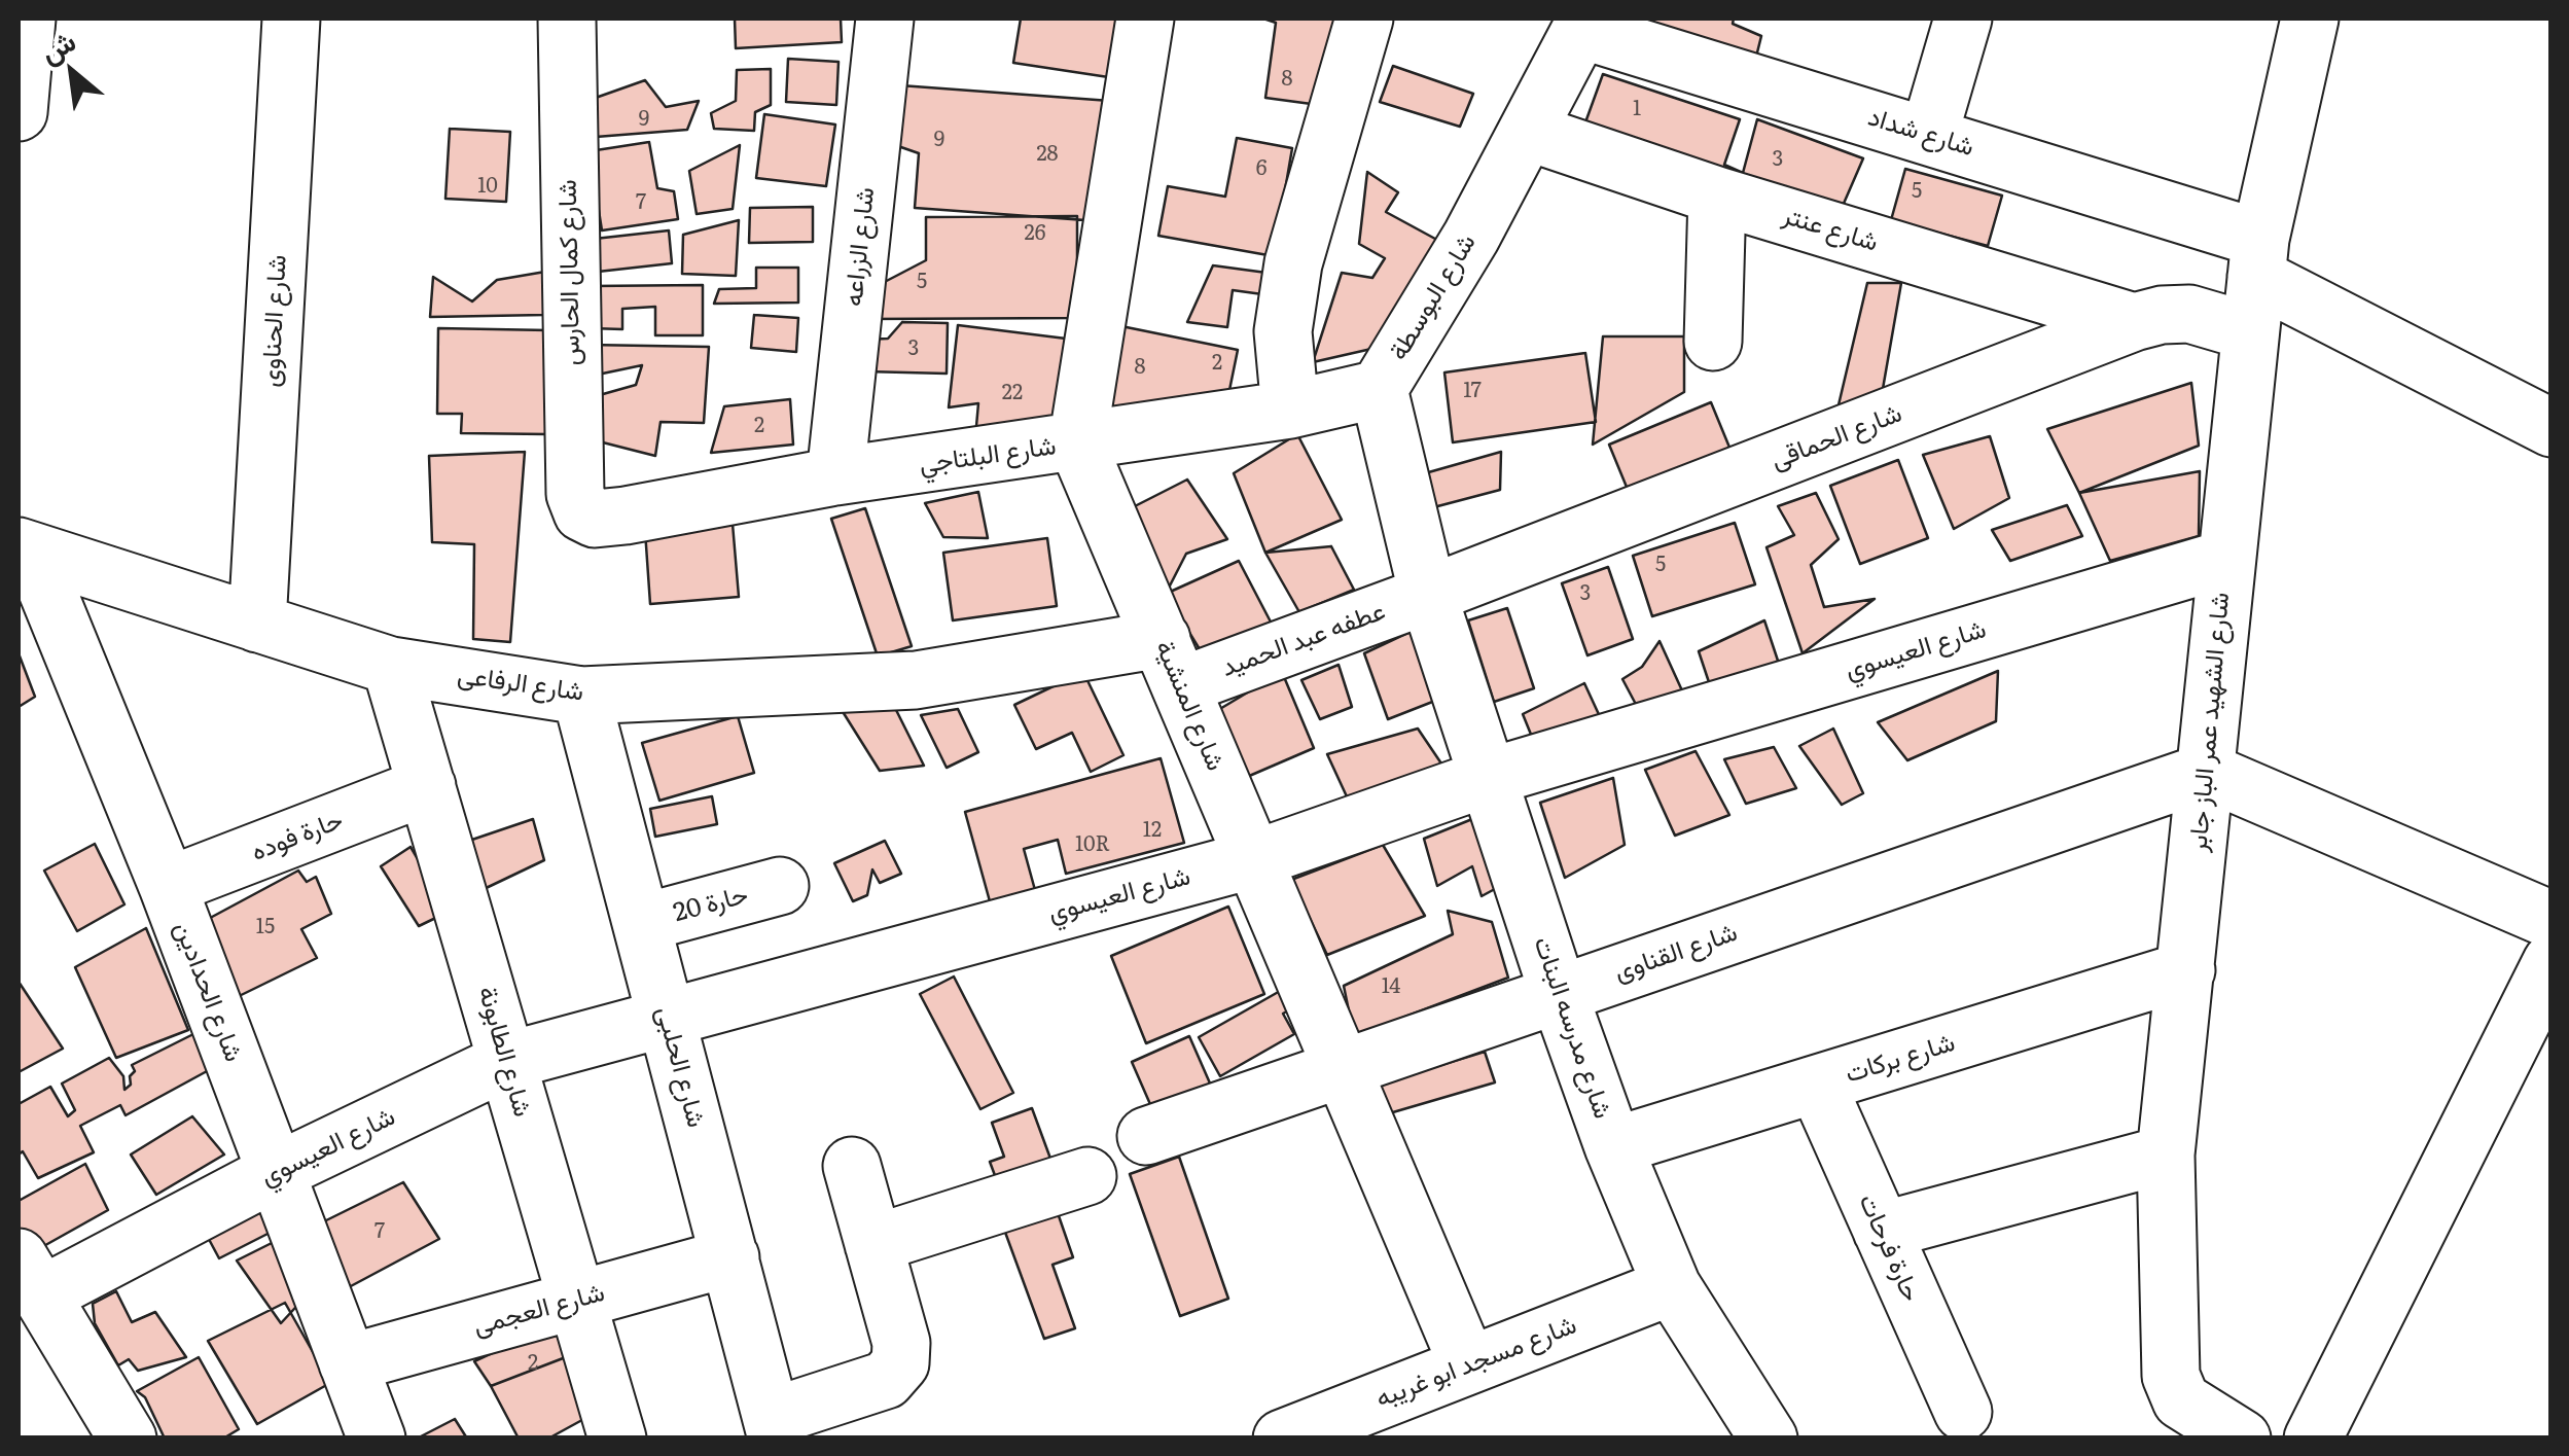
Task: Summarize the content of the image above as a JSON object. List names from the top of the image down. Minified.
{"streets":{"street":["شارع شداد","شارع عنتر","شارع الزراعه","شارع كمال الحارس","شارع البوسطة","شارع الحناوى","شارع الحماقى","شارع البلتاجي","عطفه عبد الحميد","شارع العيسوي","شارع الرفاعى","شارع المنشية","شارع الشهيد عمر الباز جابر","حارة فوده","حارة 20","شارع القناوى","شارع الحدادين","شارع مدرسه البنات","شارع الطابونة","شارع بركات","شارع الحلبى","حارة فرحات","شارع العجمى","شارع مسجد ابو غريبه"]},"crossings":[["شارع شداد","شارع البوسطة"],["شارع شداد","شارع الشهيد عمر الباز جابر"],["شارع عنتر","شارع البوسطة"],["شارع عنتر","شارع الحماقى"],["شارع الزراعه","شارع البلتاجي"],["شارع كمال الحارس","شارع البلتاجي"],["شارع البوسطة","شارع الحماقى"],["شارع البوسطة","شارع البلتاجي"],["شارع البوسطة","عطفه عبد الحميد"],["شارع البوسطة","شارع مدرسه البنات"],["شارع الحناوى","شارع الرفاعى"],["شارع الحماقى","عطفه عبد الحميد"],["شارع الحماقى","شارع الشهيد عمر الباز جابر"],["شارع الحماقى","شارع مدرسه البنات"],["شارع البلتاجي","شارع المنشية"],["عطفه عبد الحميد","شارع الرفاعى"],["عطفه عبد الحميد","شارع المنشية"],["عطفه عبد الحميد","شارع مدرسه البنات"],["شارع العيسوي","شارع المنشية"],["شارع العيسوي","شارع الشهيد عمر الباز جابر"],["شارع العيسوي","شارع الحدادين"],["شارع العيسوي","شارع مدرسه البنات"],["شارع العيسوي","شارع الطابونة"],["شارع العيسوي","شارع الحلبى"],["شارع الرفاعى","شارع المنشية"],["شارع الرفاعى","شارع الحدادين"],["شارع الرفاعى","شارع الطابونة"],["شارع الرفاعى","شارع الحلبى"],["شارع المنشية","شارع القناوى"],["شارع المنشية","شارع مسجد ابو غريبه"],["شارع الشهيد عمر الباز جابر","شارع القناوى"],["شارع الشهيد عمر الباز جابر","شارع بركات"],["حارة فوده","شارع الحدادين"],["حارة فوده","شارع الطابونة"],["حارة 20","شارع الحلبى"],["شارع القناوى","شارع مدرسه البنات"],["شارع الحدادين","شارع العجمى"],["شارع مدرسه البنات","شارع بركات"],["شارع مدرسه البنات","شارع مسجد ابو غريبه"],["شارع الطابونة","شارع العجمى"],["شارع بركات","حارة فرحات"],["شارع الحلبى","شارع العجمى"]],"house_numbers":["8","1","9","9","28","3","6","10","5","7","26","5","3","2","8","17","22","2","5","3","12","10R","15","14","7","2"],"north":"top left"}
